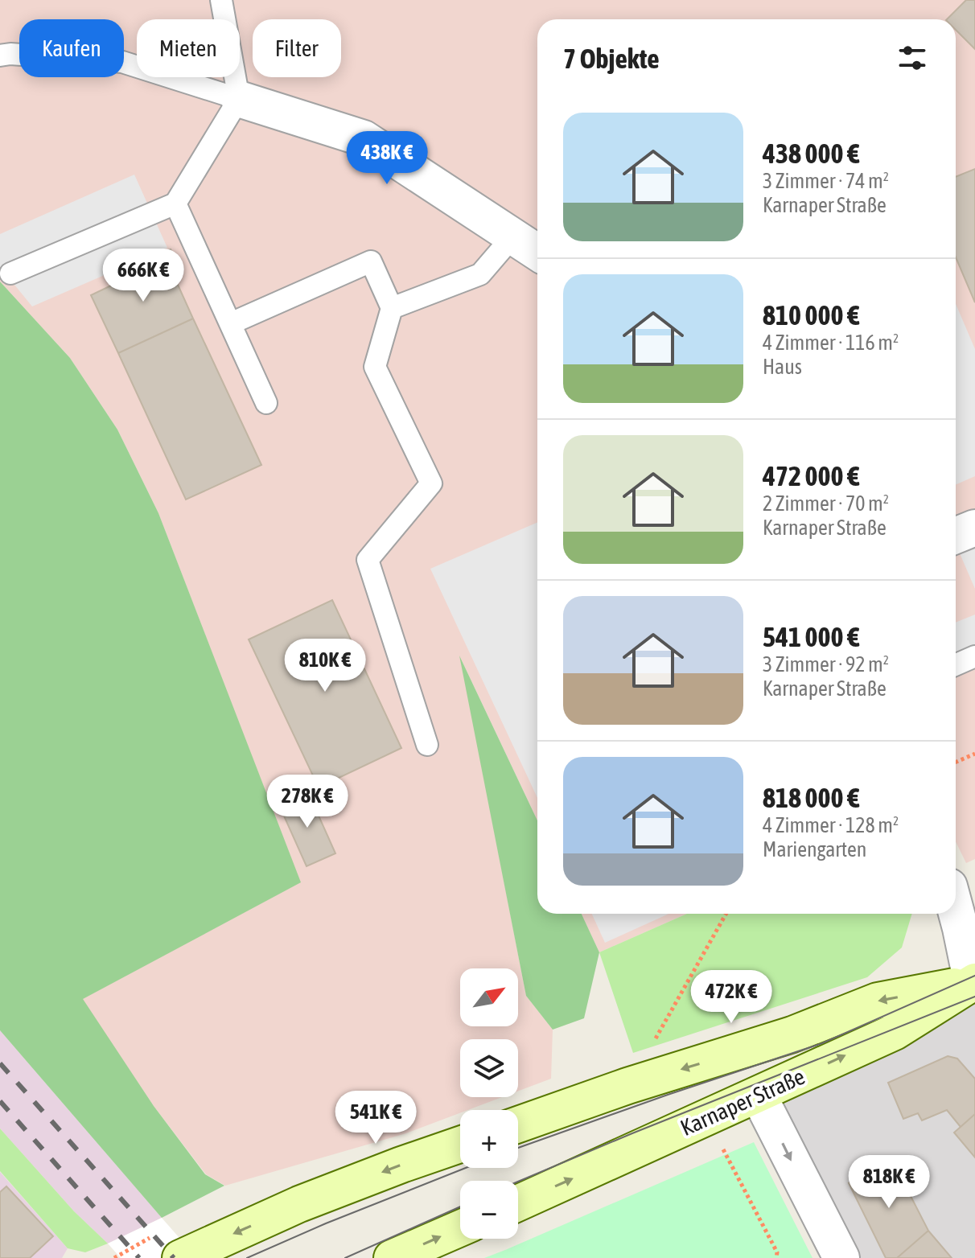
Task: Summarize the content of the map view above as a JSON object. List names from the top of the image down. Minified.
{"streets":{"main road":["Karnaper Straße"]},"north":"top right","page":{"chip":["Kaufen","Mieten","Filter"],"heading":"7 Objekte","list":[{"name":"438 000 €","note":"3 Zimmer · 74 m² · Karnaper Straße"},{"name":"810 000 €","note":"4 Zimmer · 116 m² · Haus"},{"name":"472 000 €","note":"2 Zimmer · 70 m² · Karnaper Straße"},{"name":"541 000 €","note":"3 Zimmer · 92 m² · Karnaper Straße"},{"name":"818 000 €","note":"4 Zimmer · 128 m² · Mariengarten"}],"price":["438K €","666K €","810K €","278K €","472K €","541K €","818K €"],"map_buttons":["+","−"]}}
